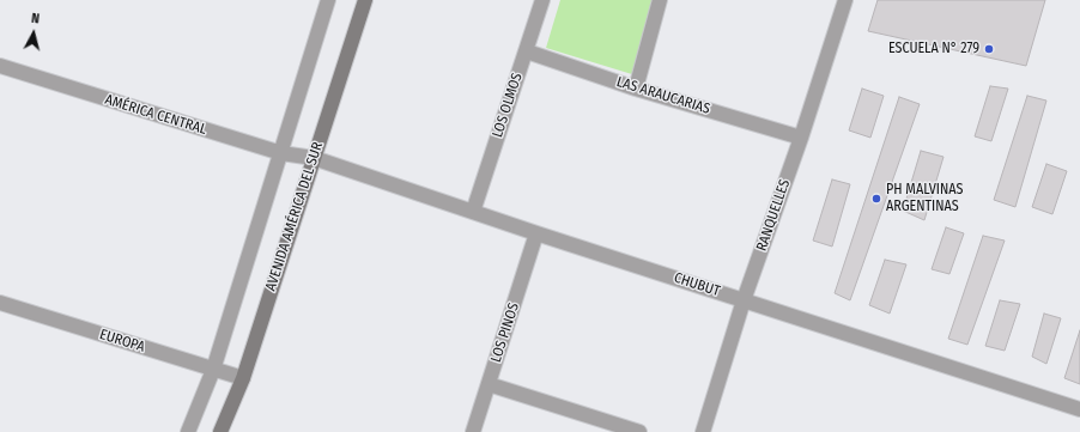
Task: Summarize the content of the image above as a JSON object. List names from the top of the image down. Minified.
{"streets":{"street":["LAS ARAUCARIAS","LOS OLMOS","AMÉRICA CENTRAL","RANQUELLES","AVENIDA AMÉRICA DEL SUR","CHUBUT","LOS PINOS","EUROPA"]},"crossings":[["LAS ARAUCARIAS","LOS OLMOS"],["LAS ARAUCARIAS","RANQUELLES"],["LOS OLMOS","CHUBUT"],["AMÉRICA CENTRAL","AVENIDA AMÉRICA DEL SUR"],["AMÉRICA CENTRAL","CHUBUT"],["RANQUELLES","CHUBUT"],["AVENIDA AMÉRICA DEL SUR","CHUBUT"],["AVENIDA AMÉRICA DEL SUR","EUROPA"],["CHUBUT","LOS PINOS"]],"places":["ESCUELA N° 279","PH MALVINAS ARGENTINAS"],"north":"top"}
